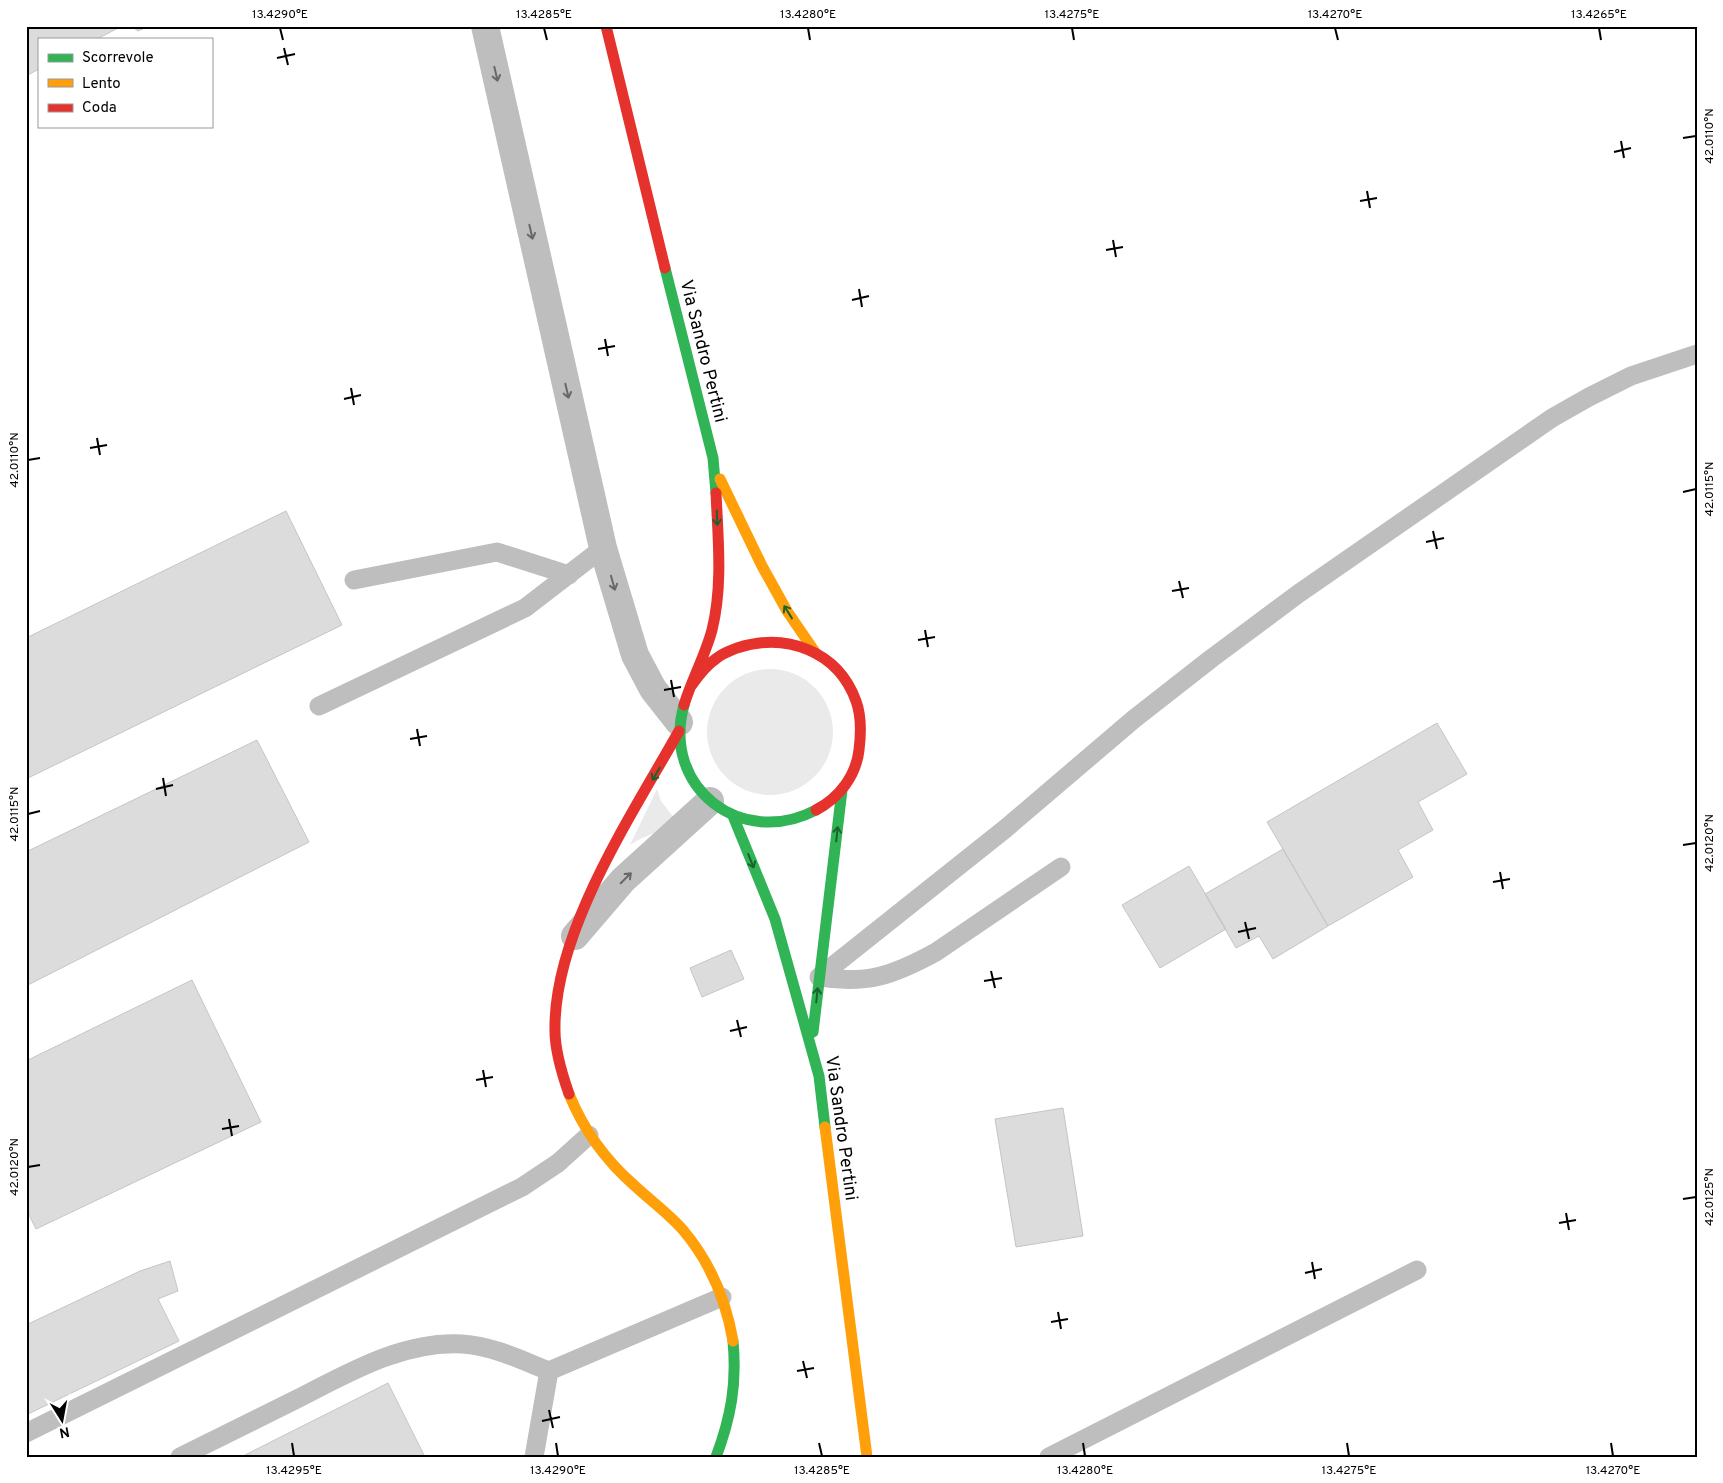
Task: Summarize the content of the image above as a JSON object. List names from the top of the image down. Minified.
{"streets":{"main road":["Via Sandro Pertini"]},"legend":["Scorrevole","Lento","Coda"],"north":"bottom","coordinates":["13.4290°E","13.4285°E","13.4280°E","13.4275°E","13.4270°E","13.4265°E","42.0110°N","42.0115°N","42.0120°N","42.0125°N","13.4295°E"]}
